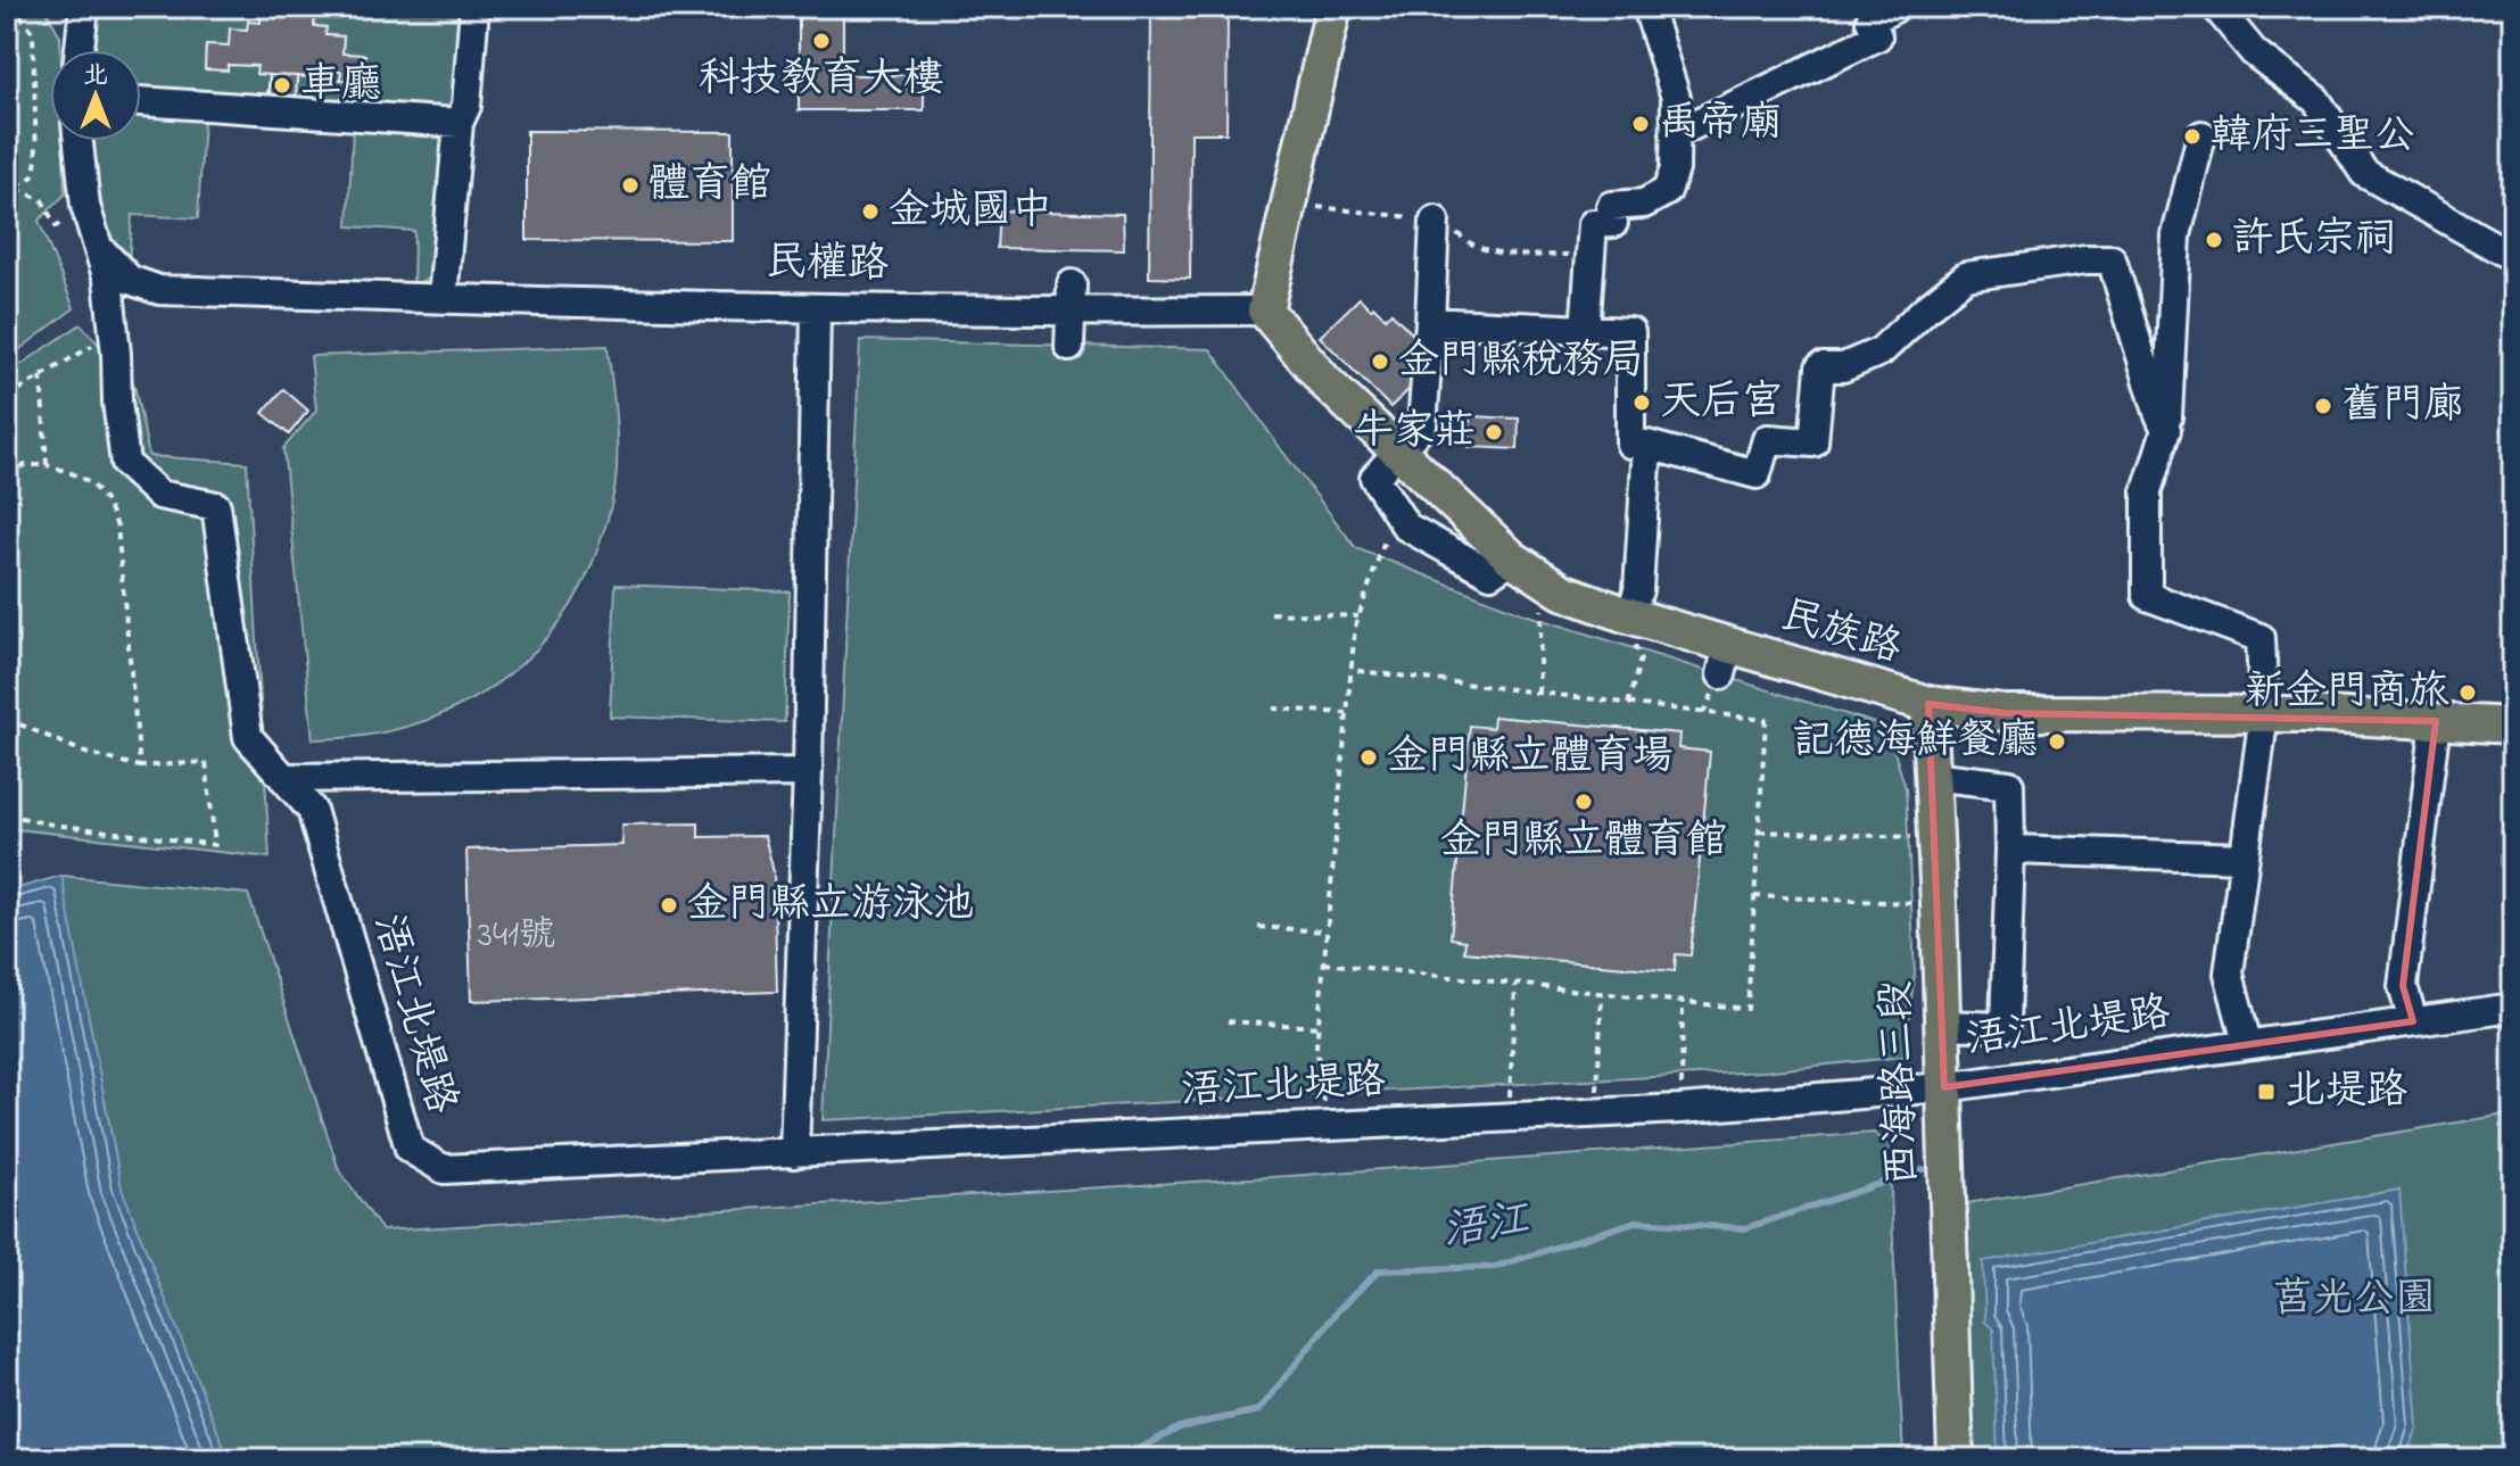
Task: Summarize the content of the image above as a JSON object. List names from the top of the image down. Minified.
{"streets":{"main road":["民族路","西海路三段"],"street":["民權路","浯江北堤路"]},"crossings":[["民權路","民族路"],["民族路","西海路三段"],["浯江北堤路","西海路三段"]],"water":["浯江"],"parks":["莒光公園"],"places":{"other":["科技教育大樓","車廳","禹帝廟","韓府三聖公","體育館","金城國中","許氏宗祠","金門縣稅務局","天后宮","舊門廊","牛家莊","新金門商旅","記德海鮮餐廳","金門縣立體育場","金門縣立體育館","金門縣立游泳池"],"transit":["北堤路"]},"house_numbers":["341號"],"north":"top"}
